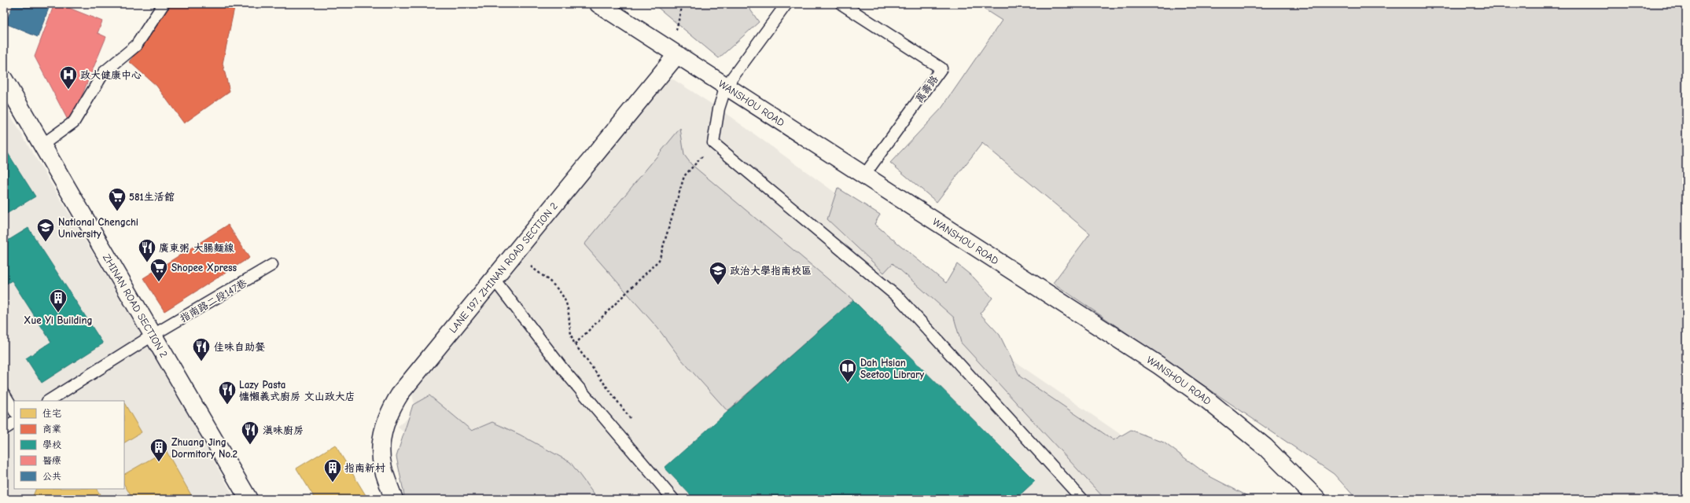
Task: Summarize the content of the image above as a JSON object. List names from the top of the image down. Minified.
{"streets":{"street":["WANSHOU ROAD","LANE 197, ZHINAN ROAD SECTION 2","ZHINAN ROAD SECTION 2"],"lane":["萬壽路","指南路二段147巷"]},"crossings":[["萬壽路","WANSHOU ROAD"],["WANSHOU ROAD","LANE 197, ZHINAN ROAD SECTION 2"],["指南路二段147巷","ZHINAN ROAD SECTION 2"]],"places":{"hospital":["政大健康中心"],"supermarket":["581生活館","Shopee Xpress"],"school or university":["National Chengchi University","政治大學指南校區"],"restaurant":["廣東粥 大腸麵線","佳味自助餐","Lazy Pasta 慵懶義式廚房 文山政大店","滇味廚房"],"building":["Xue Yi Building","Zhuang Jing Dormitory No.2","指南新村"],"library":["Dah Hsian Seetoo Library"]},"legend":["住宅","商業","學校","醫療","公共"]}
